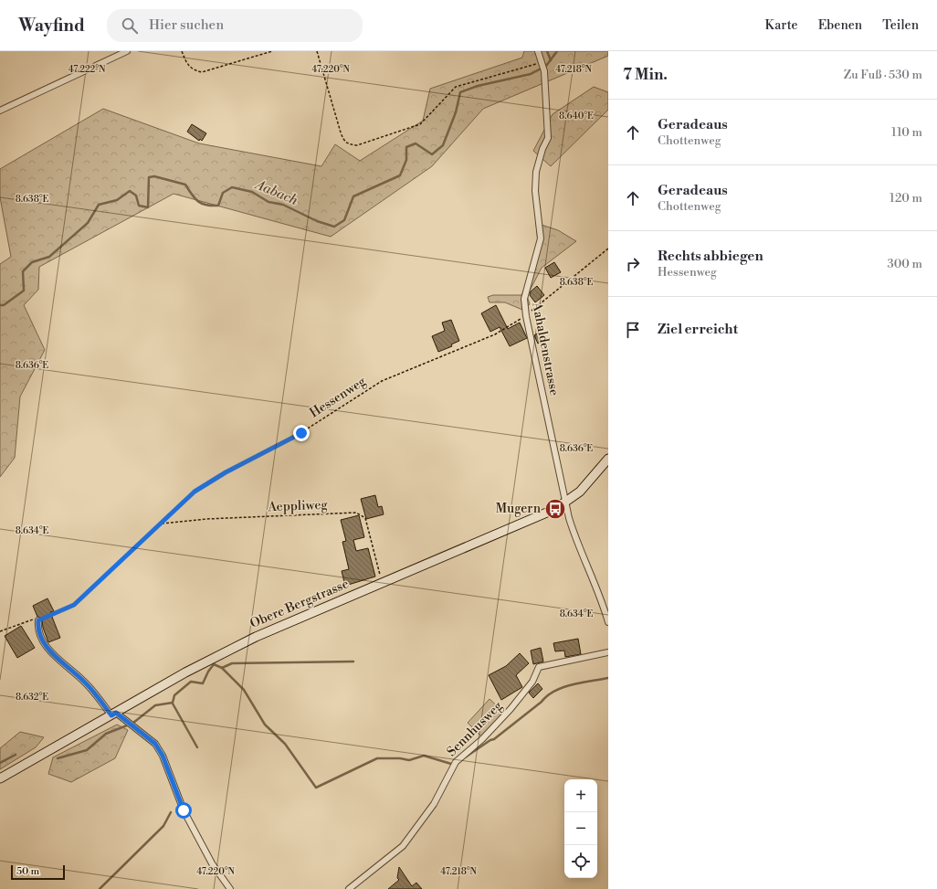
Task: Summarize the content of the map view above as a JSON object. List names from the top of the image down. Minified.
{"streets":{"main road":["Obere Bergstrasse"],"street":["Aahaldenstrasse","Sennhusweg"],"path":["Hessenweg","Aeppliweg"]},"crossings":[["Aahaldenstrasse","Hessenweg"],["Aahaldenstrasse","Obere Bergstrasse"],["Hessenweg","Aeppliweg"],["Aeppliweg","Obere Bergstrasse"]],"water":["Aabach"],"places":{"bus stop":["Mugern"]},"scale_bar":"50 m","page":{"header":"Wayfind","search":"Hier suchen","nav":["Karte","Ebenen","Teilen"],"heading":["7 Min.","Zu Fuß · 530 m"],"list":[["Geradeaus","Chottenweg","110 m"],["Geradeaus","Chottenweg","120 m"],["Rechts abbiegen","Hessenweg","300 m"],"Ziel erreicht"],"map_buttons":["+","−"],"scale":"50 m"},"coordinates":["47.222°N","47.220°N","47.218°N","8.640°E","8.638°E","8.636°E","8.634°E","8.632°E"]}
